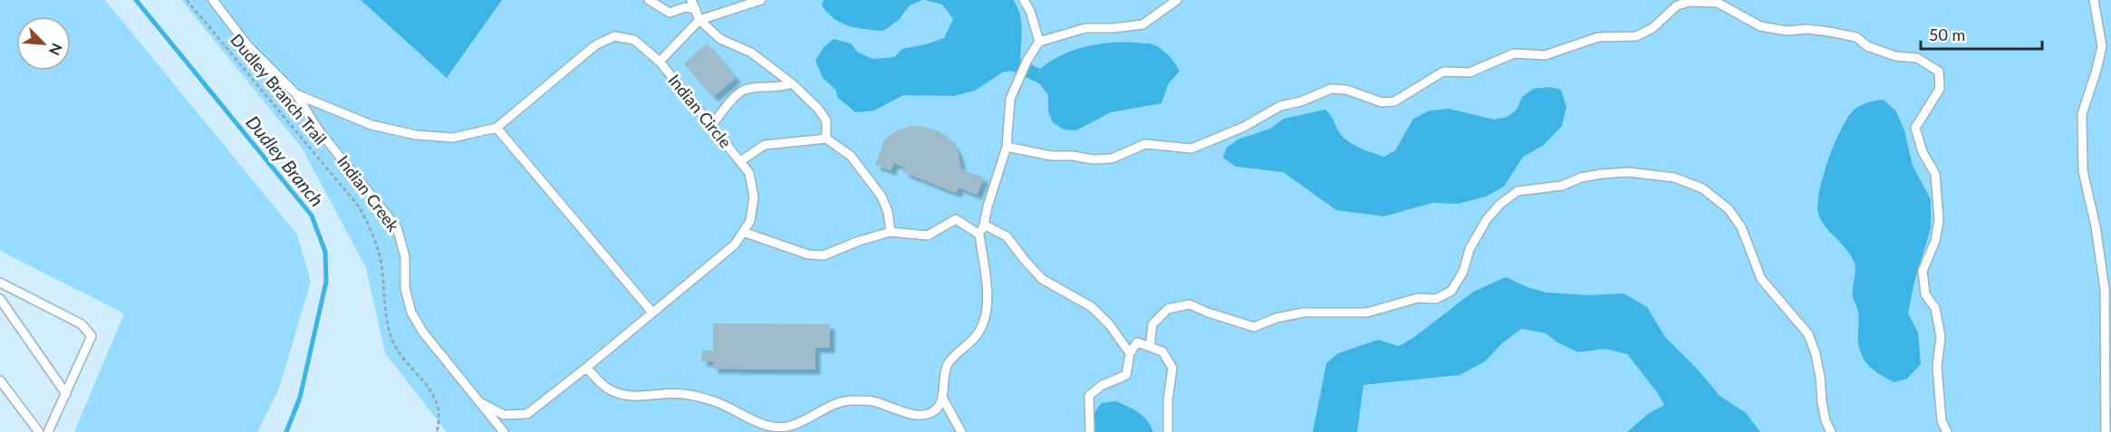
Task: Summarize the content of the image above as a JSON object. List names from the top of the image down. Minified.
{"streets":{"lane":["Indian Circle","Indian Creek"],"path":["Dudley Branch Trail"]},"crossings":[["Indian Circle","Indian Creek"]],"water":["Dudley Branch"],"scale_bar":"50 m","north":"bottom right"}
